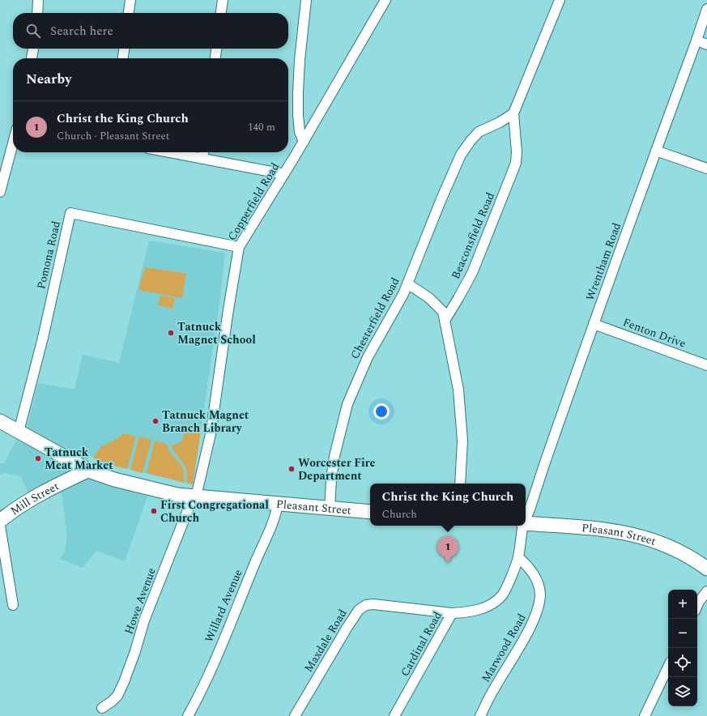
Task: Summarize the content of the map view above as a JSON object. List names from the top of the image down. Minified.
{"streets":{"main road":["Mill Street","Pleasant Street"],"street":["Copperfield Road","Beaconsfield Road","Pomona Road","Wrentham Road","Chesterfield Road","Fenton Drive","Howe Avenue","Willard Avenue","Maxdale Road","Cardinal Road","Marwood Road"]},"crossings":[["Copperfield Road","Pomona Road"],["Copperfield Road","Pleasant Street"],["Copperfield Road","Howe Avenue"],["Beaconsfield Road","Chesterfield Road"],["Pomona Road","Pleasant Street"],["Wrentham Road","Fenton Drive"],["Chesterfield Road","Pleasant Street"],["Mill Street","Pleasant Street"],["Pleasant Street","Howe Avenue"],["Pleasant Street","Willard Avenue"],["Maxdale Road","Cardinal Road"],["Cardinal Road","Marwood Road"]],"places":["Tatnuck Magnet School","Tatnuck Magnet Branch Library","Tatnuck Meat Market","Worcester Fire Department","First Congregational Church"],"page":{"search":"Search here","heading":"Nearby","list":[{"mark":"1","name":"Christ the King Church","note":"Church · Pleasant Street","value":"140 m"}],"popup":["Christ the King Church","Church"],"pins":"1","map_buttons":["+","−"]}}
